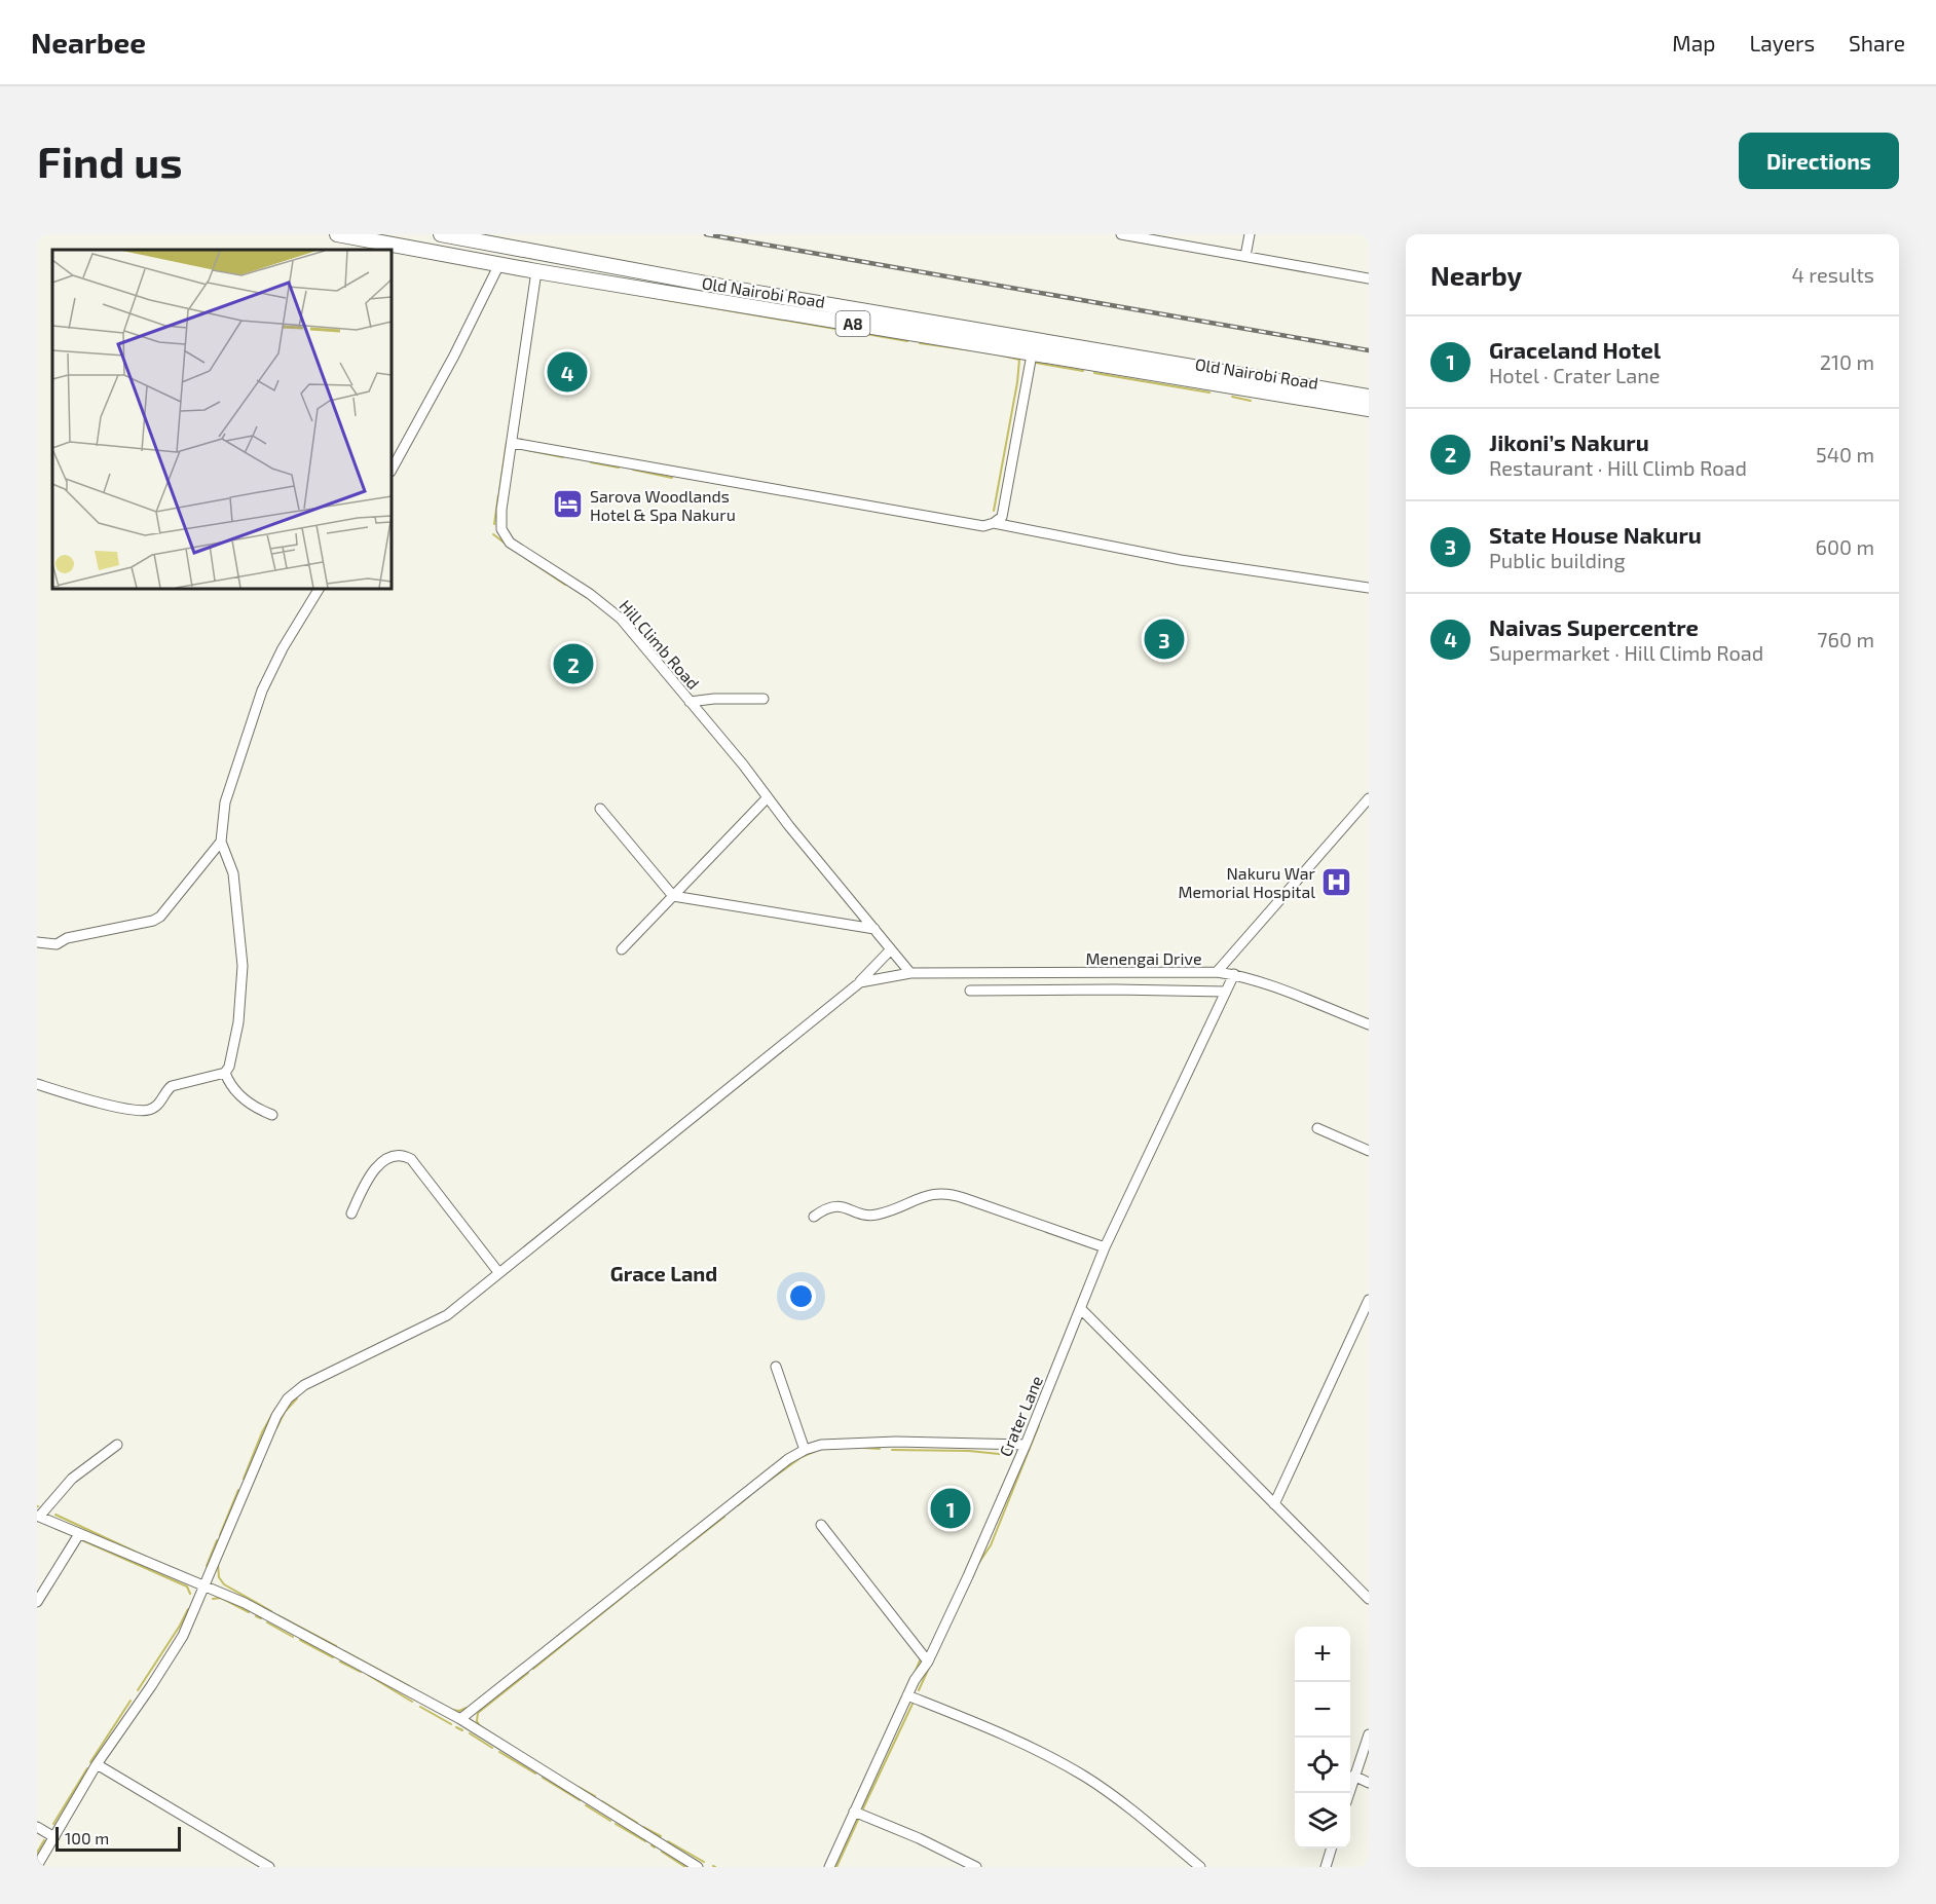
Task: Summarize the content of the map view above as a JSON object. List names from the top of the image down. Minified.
{"streets":{"highway":["Old Nairobi Road","A8"],"street":["Hill Climb Road","Menengai Drive","Crater Lane"]},"crossings":[["Old Nairobi Road","Hill Climb Road"],["Hill Climb Road","Menengai Drive"],["Menengai Drive","Crater Lane"]],"districts":["Grace Land"],"places":{"hotel":["Sarova Woodlands Hotel & Spa Nakuru"],"hospital":["Nakuru War Memorial Hospital"]},"scale_bar":"100 m","page":{"header":"Nearbee","nav":["Map","Layers","Share"],"buttons":"Directions","title":"Find us","heading":["Nearby","4 results"],"list":[{"mark":"1","name":"Graceland Hotel","note":"Hotel · Crater Lane","value":"210 m"},{"mark":"2","name":"Jikoni’s Nakuru","note":"Restaurant · Hill Climb Road","value":"540 m"},{"mark":"3","name":"State House Nakuru","note":"Public building","value":"600 m"},{"mark":"4","name":"Naivas Supercentre","note":"Supermarket · Hill Climb Road","value":"760 m"}],"pins":["4","3","2","1"],"map_buttons":["+","−"],"scale":"100 m"}}
